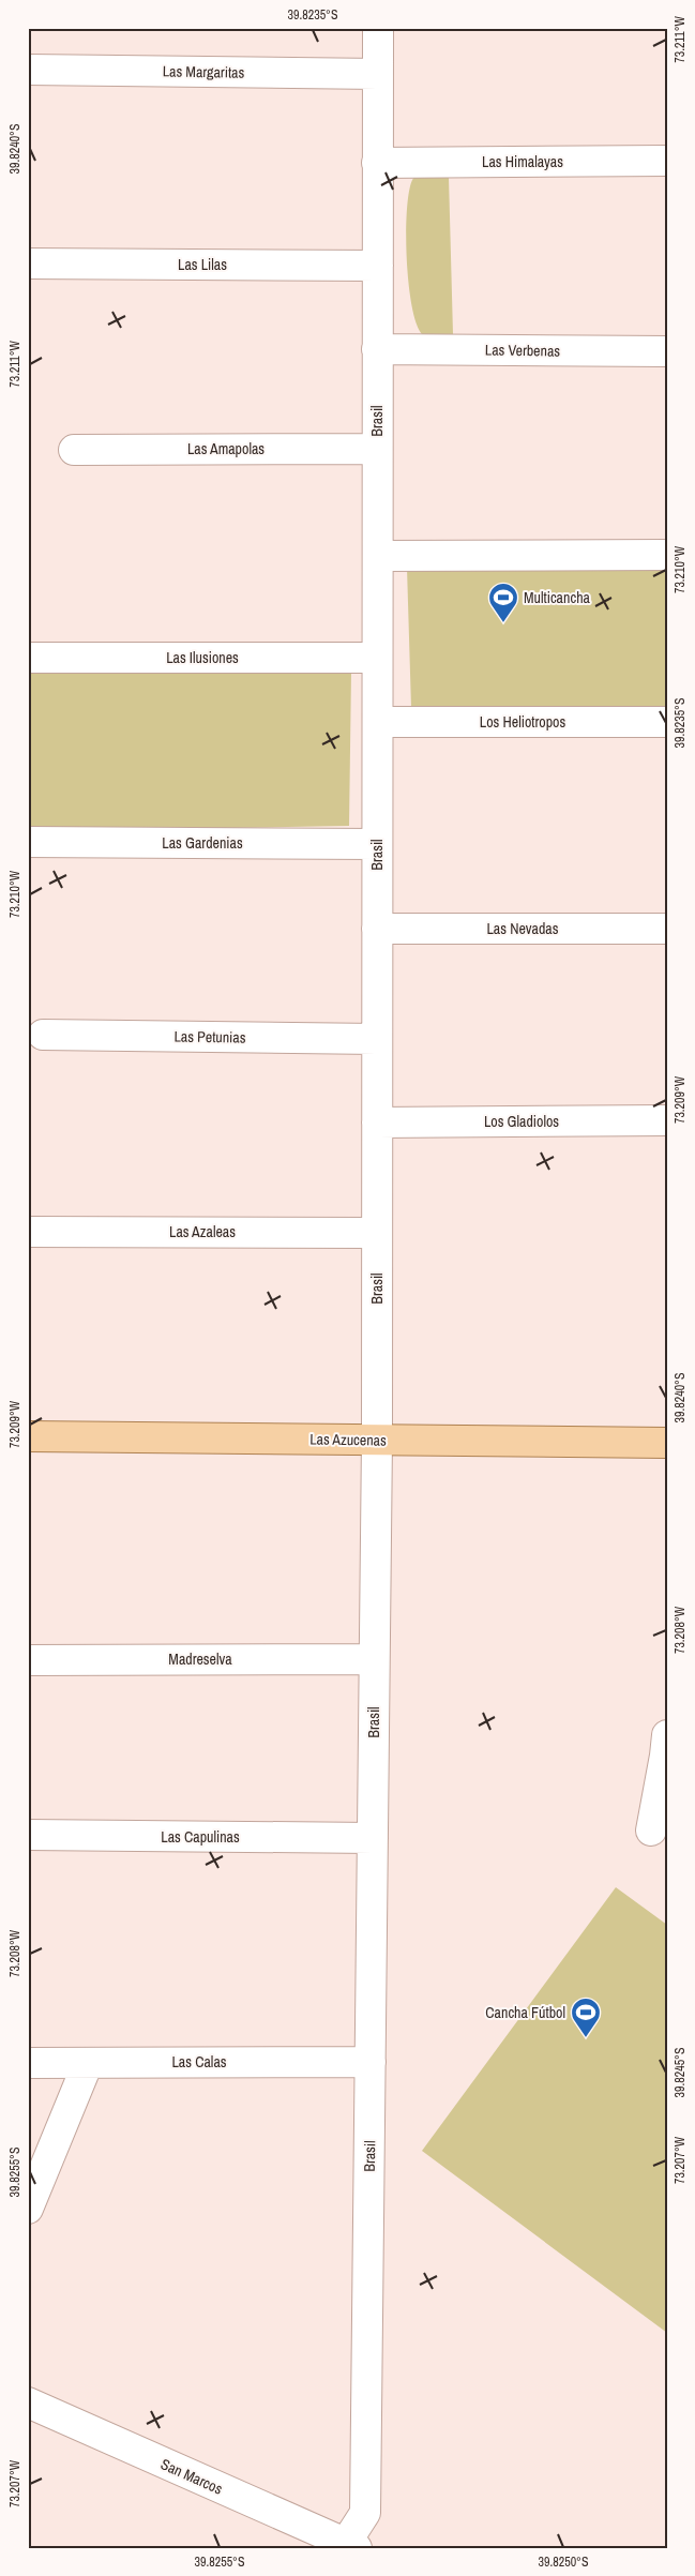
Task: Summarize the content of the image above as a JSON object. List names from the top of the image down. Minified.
{"streets":{"main road":["Las Azucenas"],"street":["Las Margaritas","Las Himalayas","Las Lilas","Las Verbenas","Brasil","Las Amapolas","Las Ilusiones","Los Heliotropos","Las Gardenias","Las Nevadas","Las Petunias","Los Gladiolos","Las Azaleas","Madreselva","Las Capulinas","Las Calas","San Marcos"]},"crossings":[["Las Margaritas","Brasil"],["Las Himalayas","Brasil"],["Las Lilas","Brasil"],["Las Verbenas","Brasil"],["Brasil","Las Amapolas"],["Brasil","Las Ilusiones"],["Brasil","Los Heliotropos"],["Brasil","Las Gardenias"],["Brasil","Las Nevadas"],["Brasil","Las Petunias"],["Brasil","Los Gladiolos"],["Brasil","Las Azaleas"],["Brasil","Las Azucenas"],["Brasil","Madreselva"],["Brasil","Las Capulinas"],["Brasil","Las Calas"],["Brasil","San Marcos"]],"places":{"sports":["Multicancha","Cancha Fútbol"]},"coordinates":["39.8235°S","73.211°W","39.8240°S","73.210°W","73.209°W","73.208°W","39.8245°S","73.207°W","39.8255°S","39.8250°S"]}
